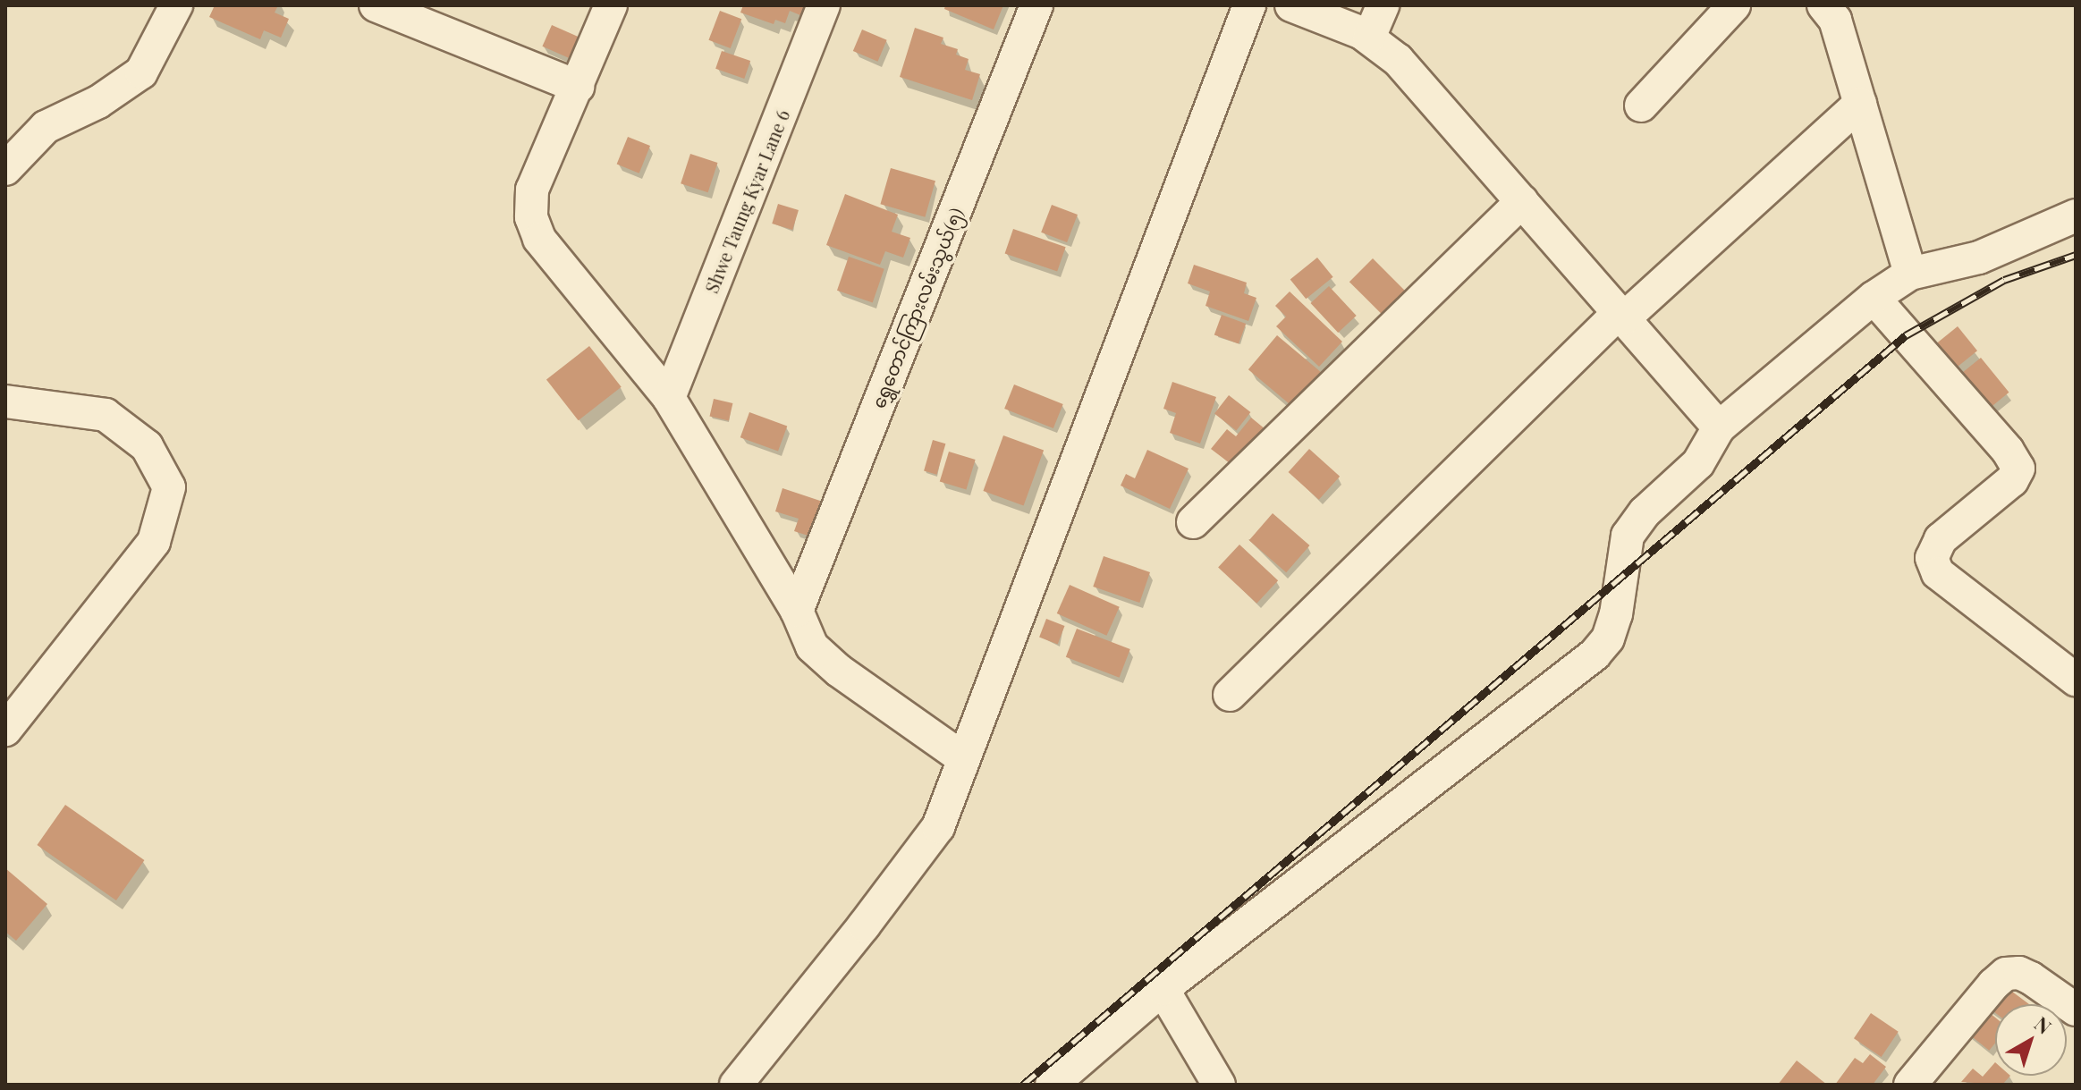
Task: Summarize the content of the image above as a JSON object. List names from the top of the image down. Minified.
{"streets":{"street":["Shwe Taung Kyar Lane 6","ရွှေတောင်ကြားလမ်းသွယ်(၅)"]},"north":"top right"}
